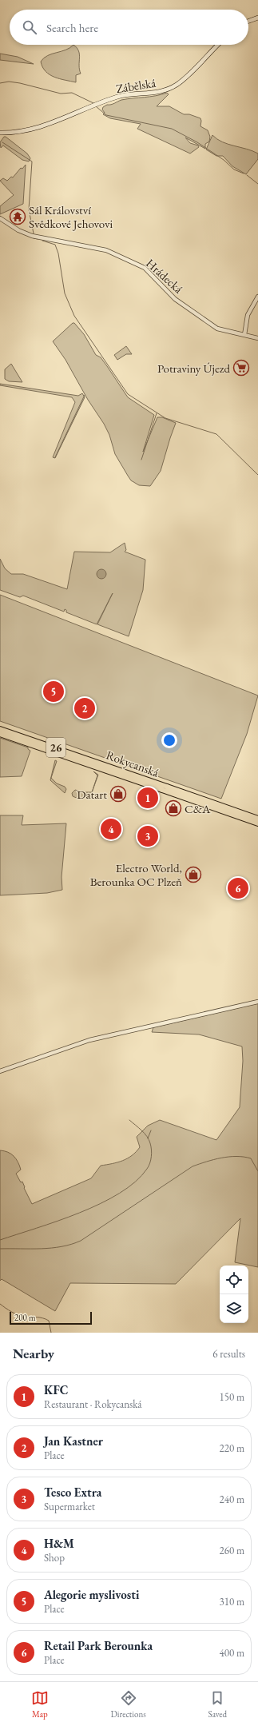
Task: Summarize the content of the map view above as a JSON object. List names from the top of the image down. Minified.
{"streets":{"main road":["Zábělská","26","Rokycanská"],"street":["Hrádecká"]},"places":{"temple":["Sál Království Svědkové Jehovovi"],"supermarket":["Potraviny Újezd"],"shop":["Datart","C&A","Electro World, Berounka OC Plzeň"]},"scale_bar":"200 m","page":{"search":"Search here","pins":["5","2","1","4","3","6"],"scale":"200 m","heading":["Nearby","6 results"],"list":[{"mark":"1","name":"KFC","note":"Restaurant · Rokycanská","value":"150 m"},{"mark":"2","name":"Jan Kastner","note":"Place","value":"220 m"},{"mark":"3","name":"Tesco Extra","note":"Supermarket","value":"240 m"},{"mark":"4","name":"H&M","note":"Shop","value":"260 m"},{"mark":"5","name":"Alegorie myslivosti","note":"Place","value":"310 m"},{"mark":"6","name":"Retail Park Berounka","note":"Place","value":"400 m"}],"nav":["Map","Directions","Saved"]}}
